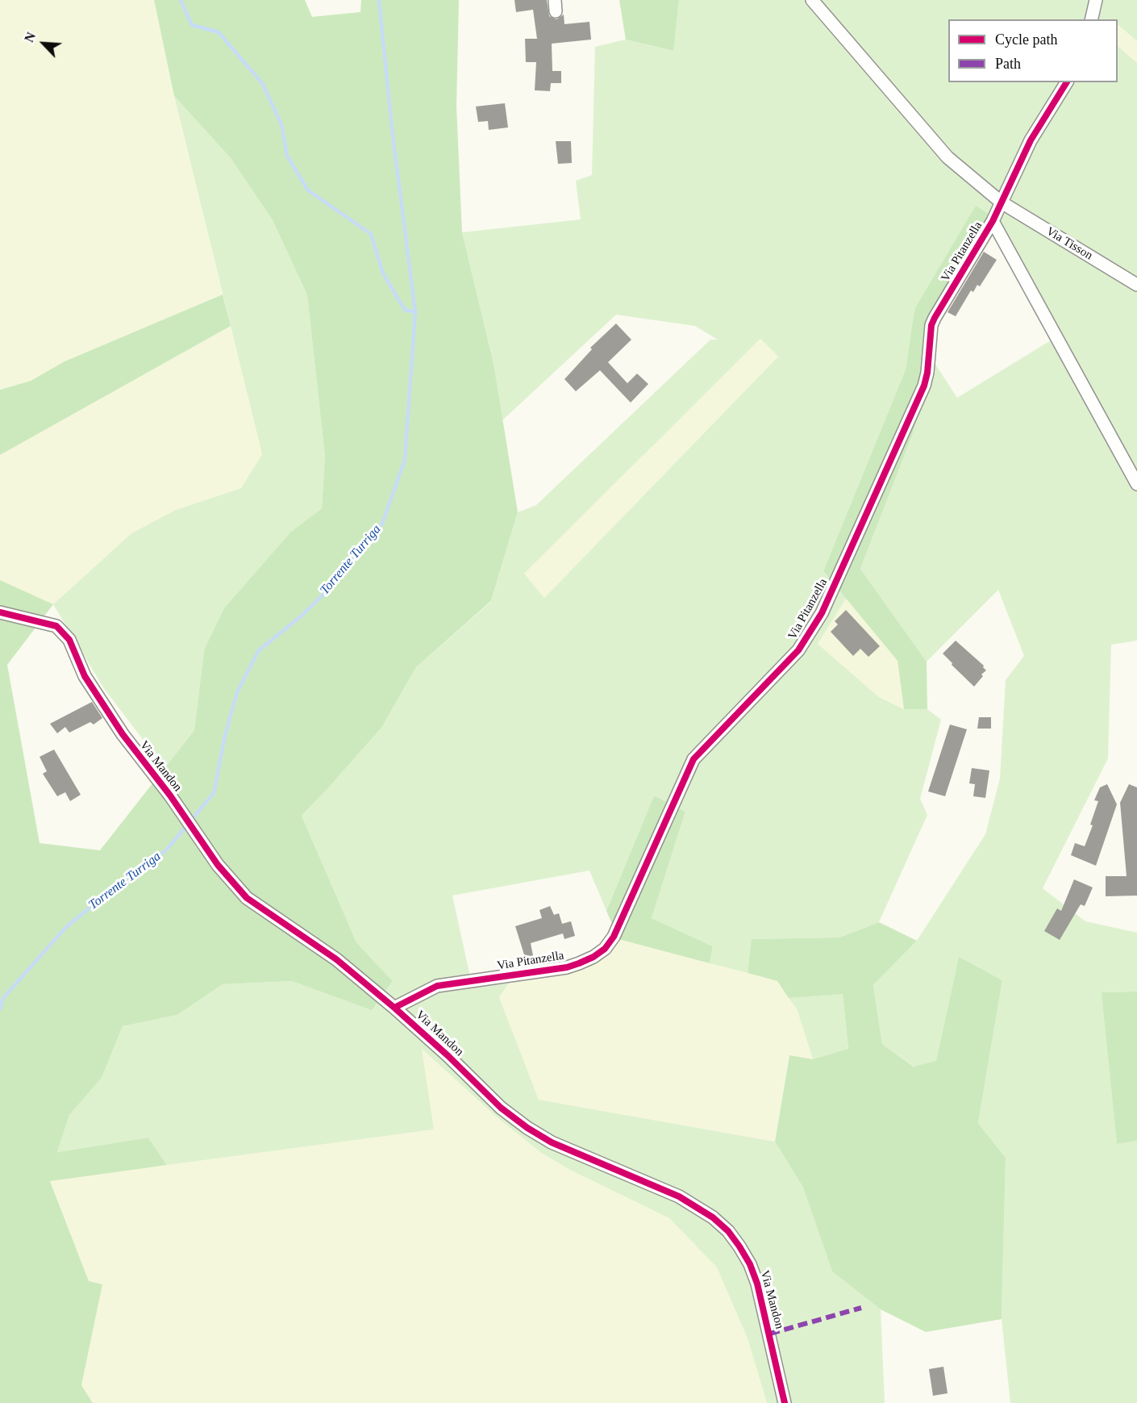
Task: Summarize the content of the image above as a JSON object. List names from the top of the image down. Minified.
{"streets":{"street":["Via Tisson","Via Pitanzella","Via Mandon"]},"crossings":[["Via Tisson","Via Pitanzella"],["Via Pitanzella","Via Mandon"]],"water":["Torrente Turriga"],"legend":["Cycle path","Path"],"north":"top left"}
